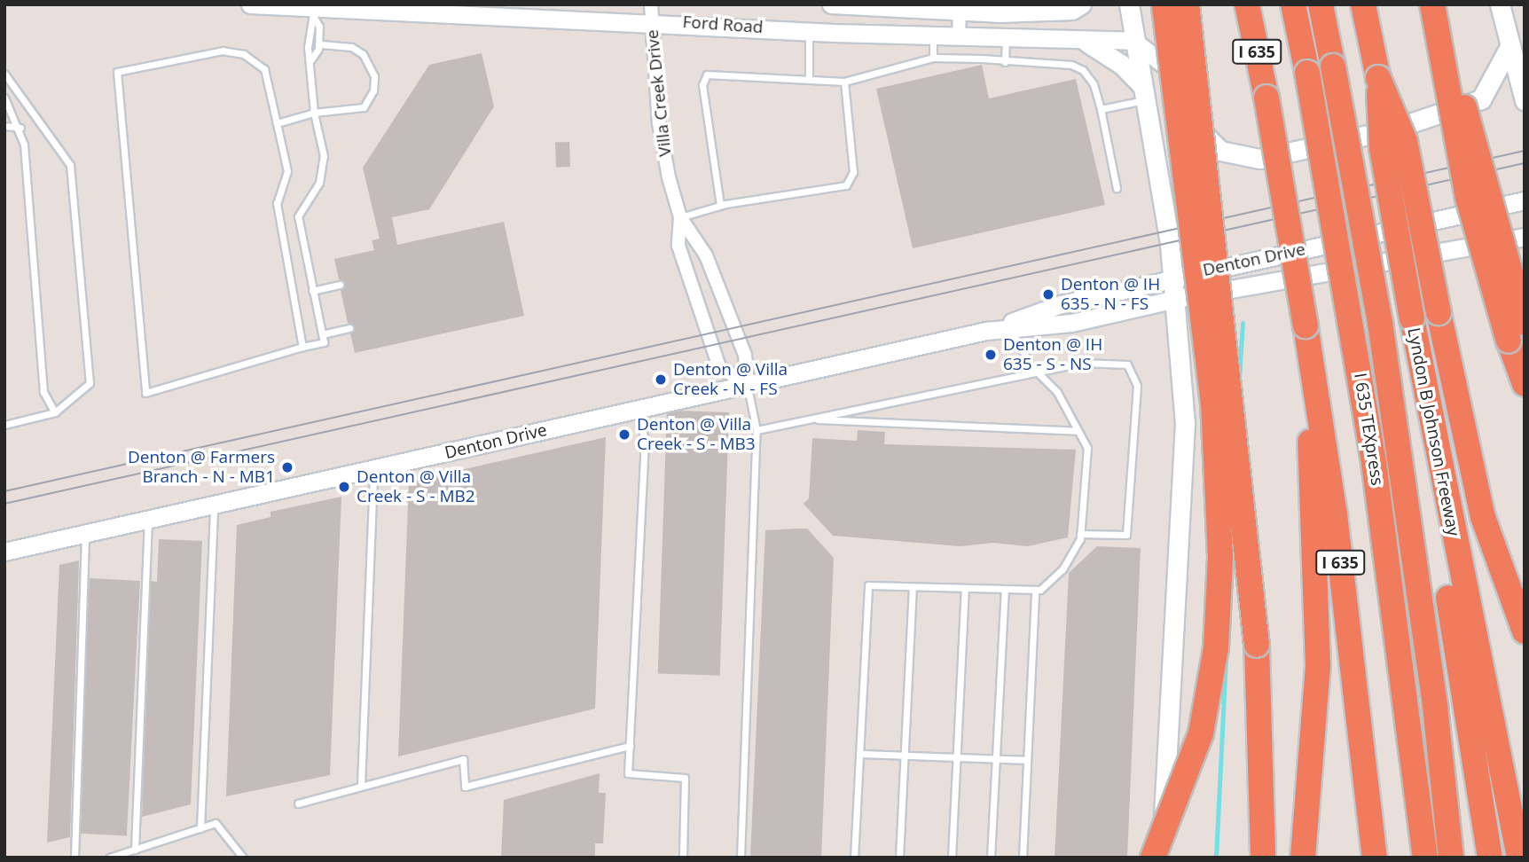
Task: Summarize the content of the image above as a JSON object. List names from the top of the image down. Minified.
{"streets":{"highway":["I 635","I 635 TEXpress","Lyndon B Johnson Freeway"],"street":["Ford Road","Villa Creek Drive","Denton Drive"]},"crossings":[["Ford Road","Villa Creek Drive"],["Villa Creek Drive","Denton Drive"]],"places":["Denton @ IH 635 - N - FS","Denton @ IH 635 - S - NS","Denton @ Villa Creek - N - FS","Denton @ Villa Creek - S - MB3","Denton @ Farmers Branch - N - MB1","Denton @ Villa Creek - S - MB2"]}
